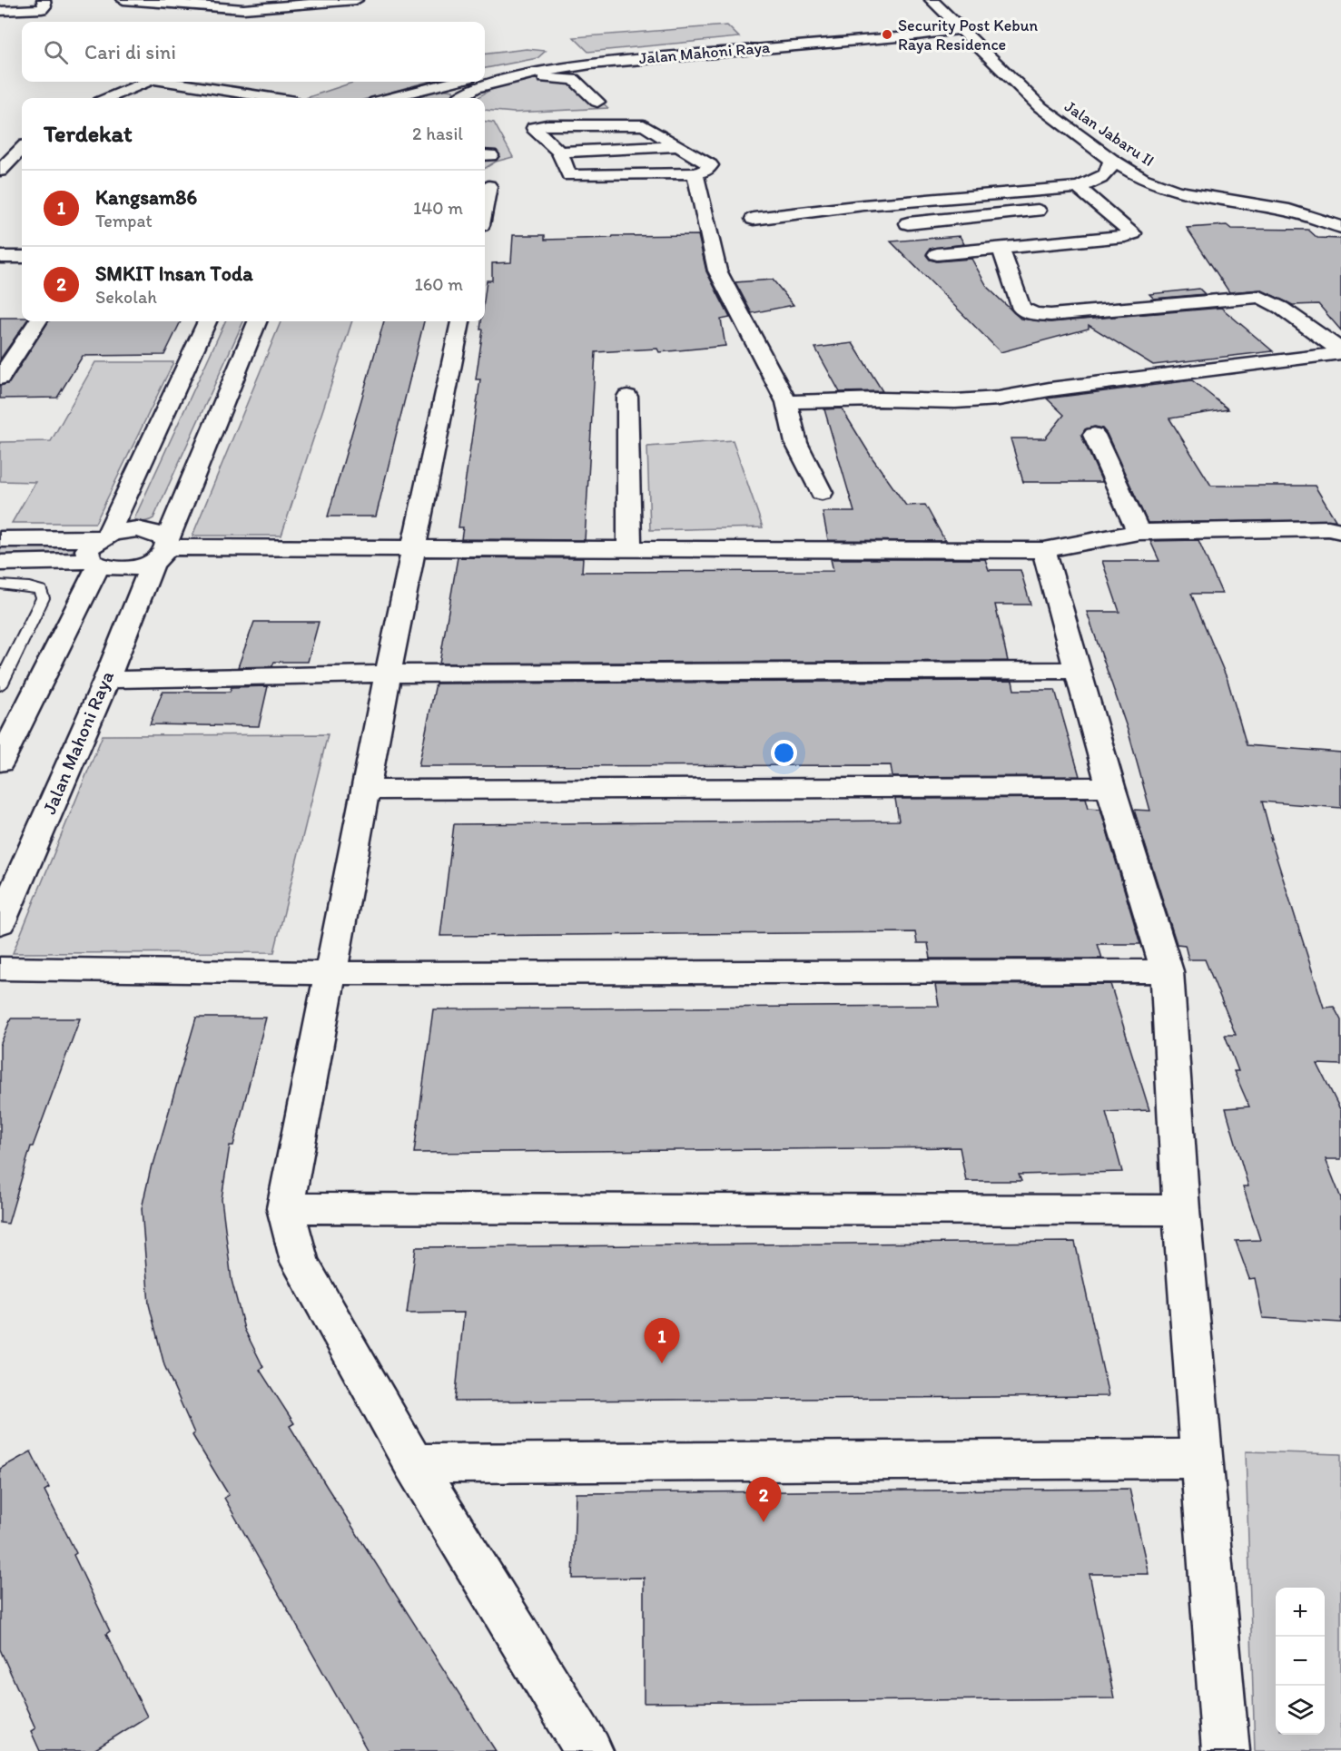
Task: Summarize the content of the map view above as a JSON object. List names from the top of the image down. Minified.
{"streets":{"street":["Jalan Mahoni Raya","Jalan Jabaru II"]},"crossings":[["Jalan Mahoni Raya","Jalan Jabaru II"]],"places":["Security Post Kebun Raya Residence"],"page":{"search":"Cari di sini","heading":["Terdekat","2 hasil"],"list":[{"mark":"1","name":"Kangsam86","note":"Tempat","value":"140 m"},{"mark":"2","name":"SMKIT Insan Toda","note":"Sekolah","value":"160 m"}],"pins":["1","2"],"map_buttons":["+","−"]}}
